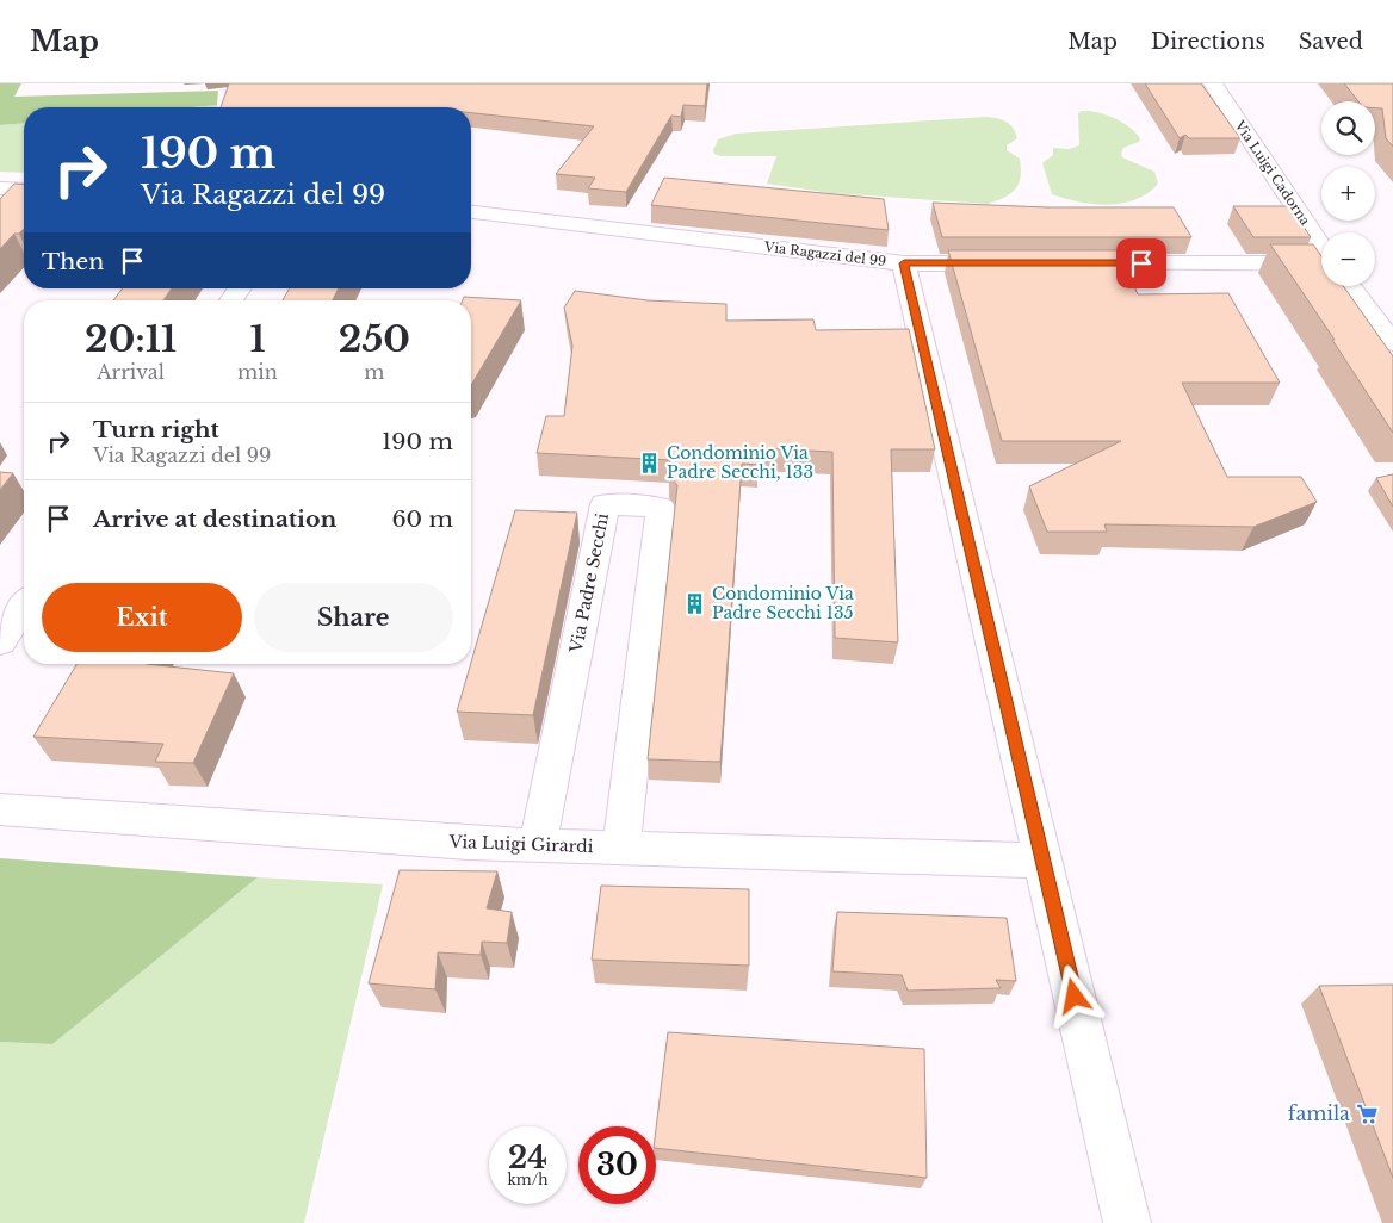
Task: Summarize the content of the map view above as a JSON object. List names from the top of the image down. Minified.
{"streets":{"street":["Via Luigi Cadorna","Via Ragazzi del 99","Via Padre Secchi","Via Luigi Girardi"]},"crossings":[["Via Padre Secchi","Via Luigi Girardi"]],"places":{"building":["Condominio Via Padre Secchi, 133","Condominio Via Padre Secchi 135"],"supermarket":["famila"]},"page":{"header":"Map","nav":["Map","Directions","Saved"],"map_buttons":["+","−"],"turn":["190 m","Via Ragazzi del 99"],"then":"Then","eta":["20:11","Arrival","1","min","250","m"],"list":[{"name":"Turn right","note":"Via Ragazzi del 99","value":"190 m"},{"name":"Arrive at destination","value":"60 m"}],"buttons":["Exit","Share"],"speed":"24 km/h","limit":"30"}}
